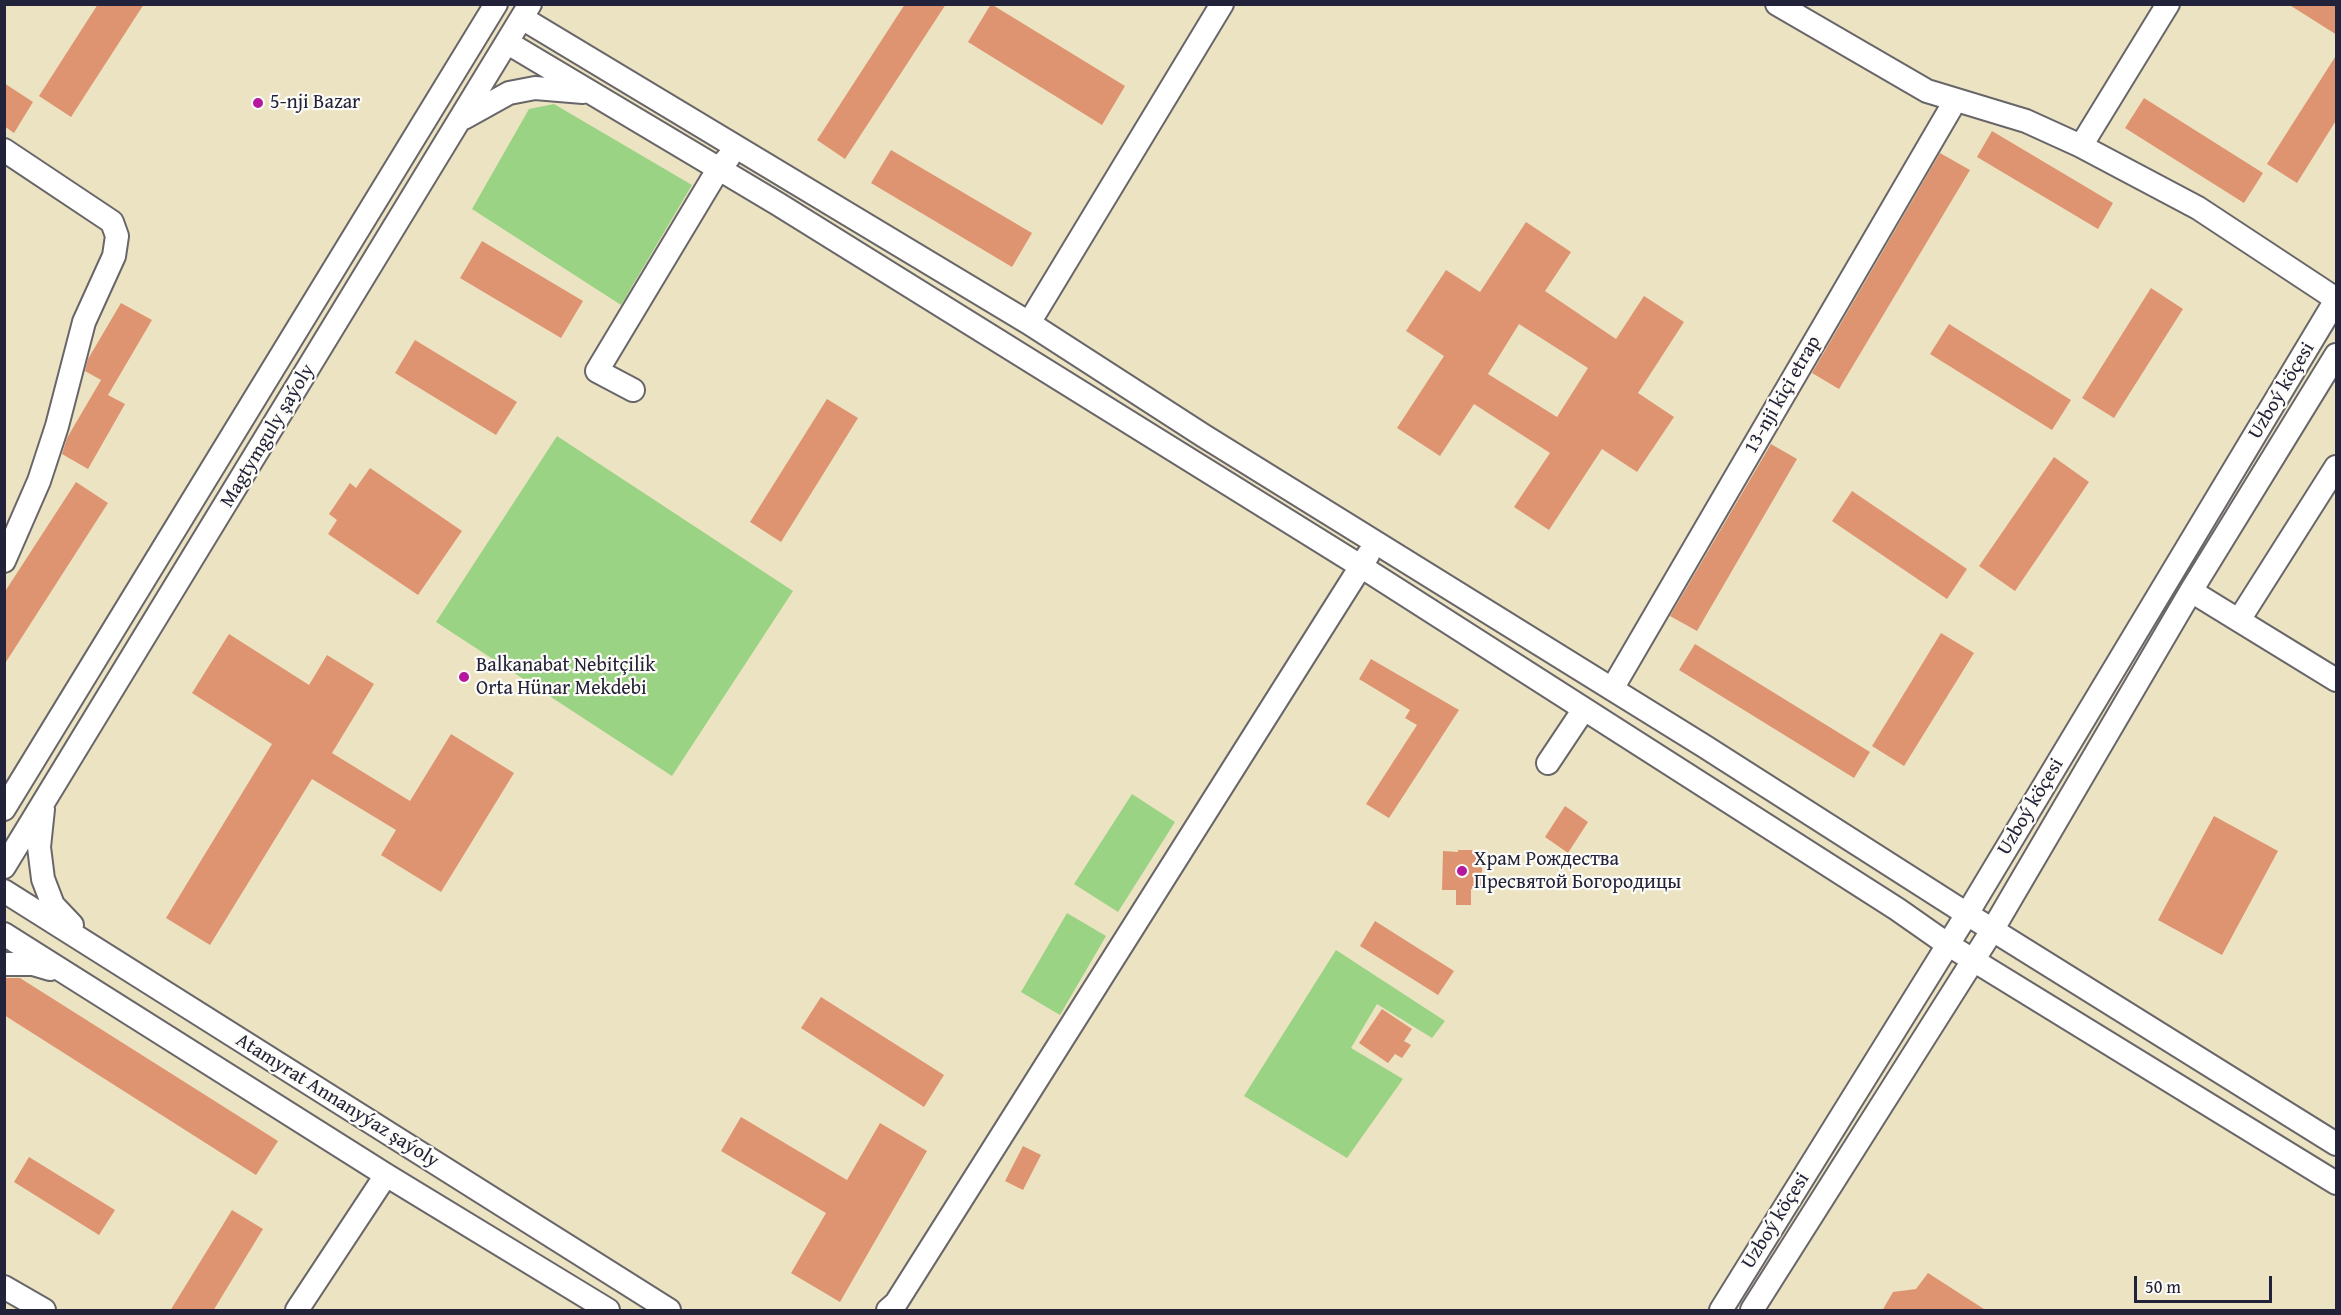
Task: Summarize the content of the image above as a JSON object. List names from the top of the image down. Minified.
{"streets":{"street":["Uzboý köçesi","13-nji kiçi etrap","Magtymguly şaýoly","Atamyrat Annanyýaz şaýoly"]},"places":["5-nji Bazar","Balkanabat Nebitçilik Orta Hünar Mekdebi","Храм Рождества Пресвятой Богородицы"],"scale_bar":"50 m"}
